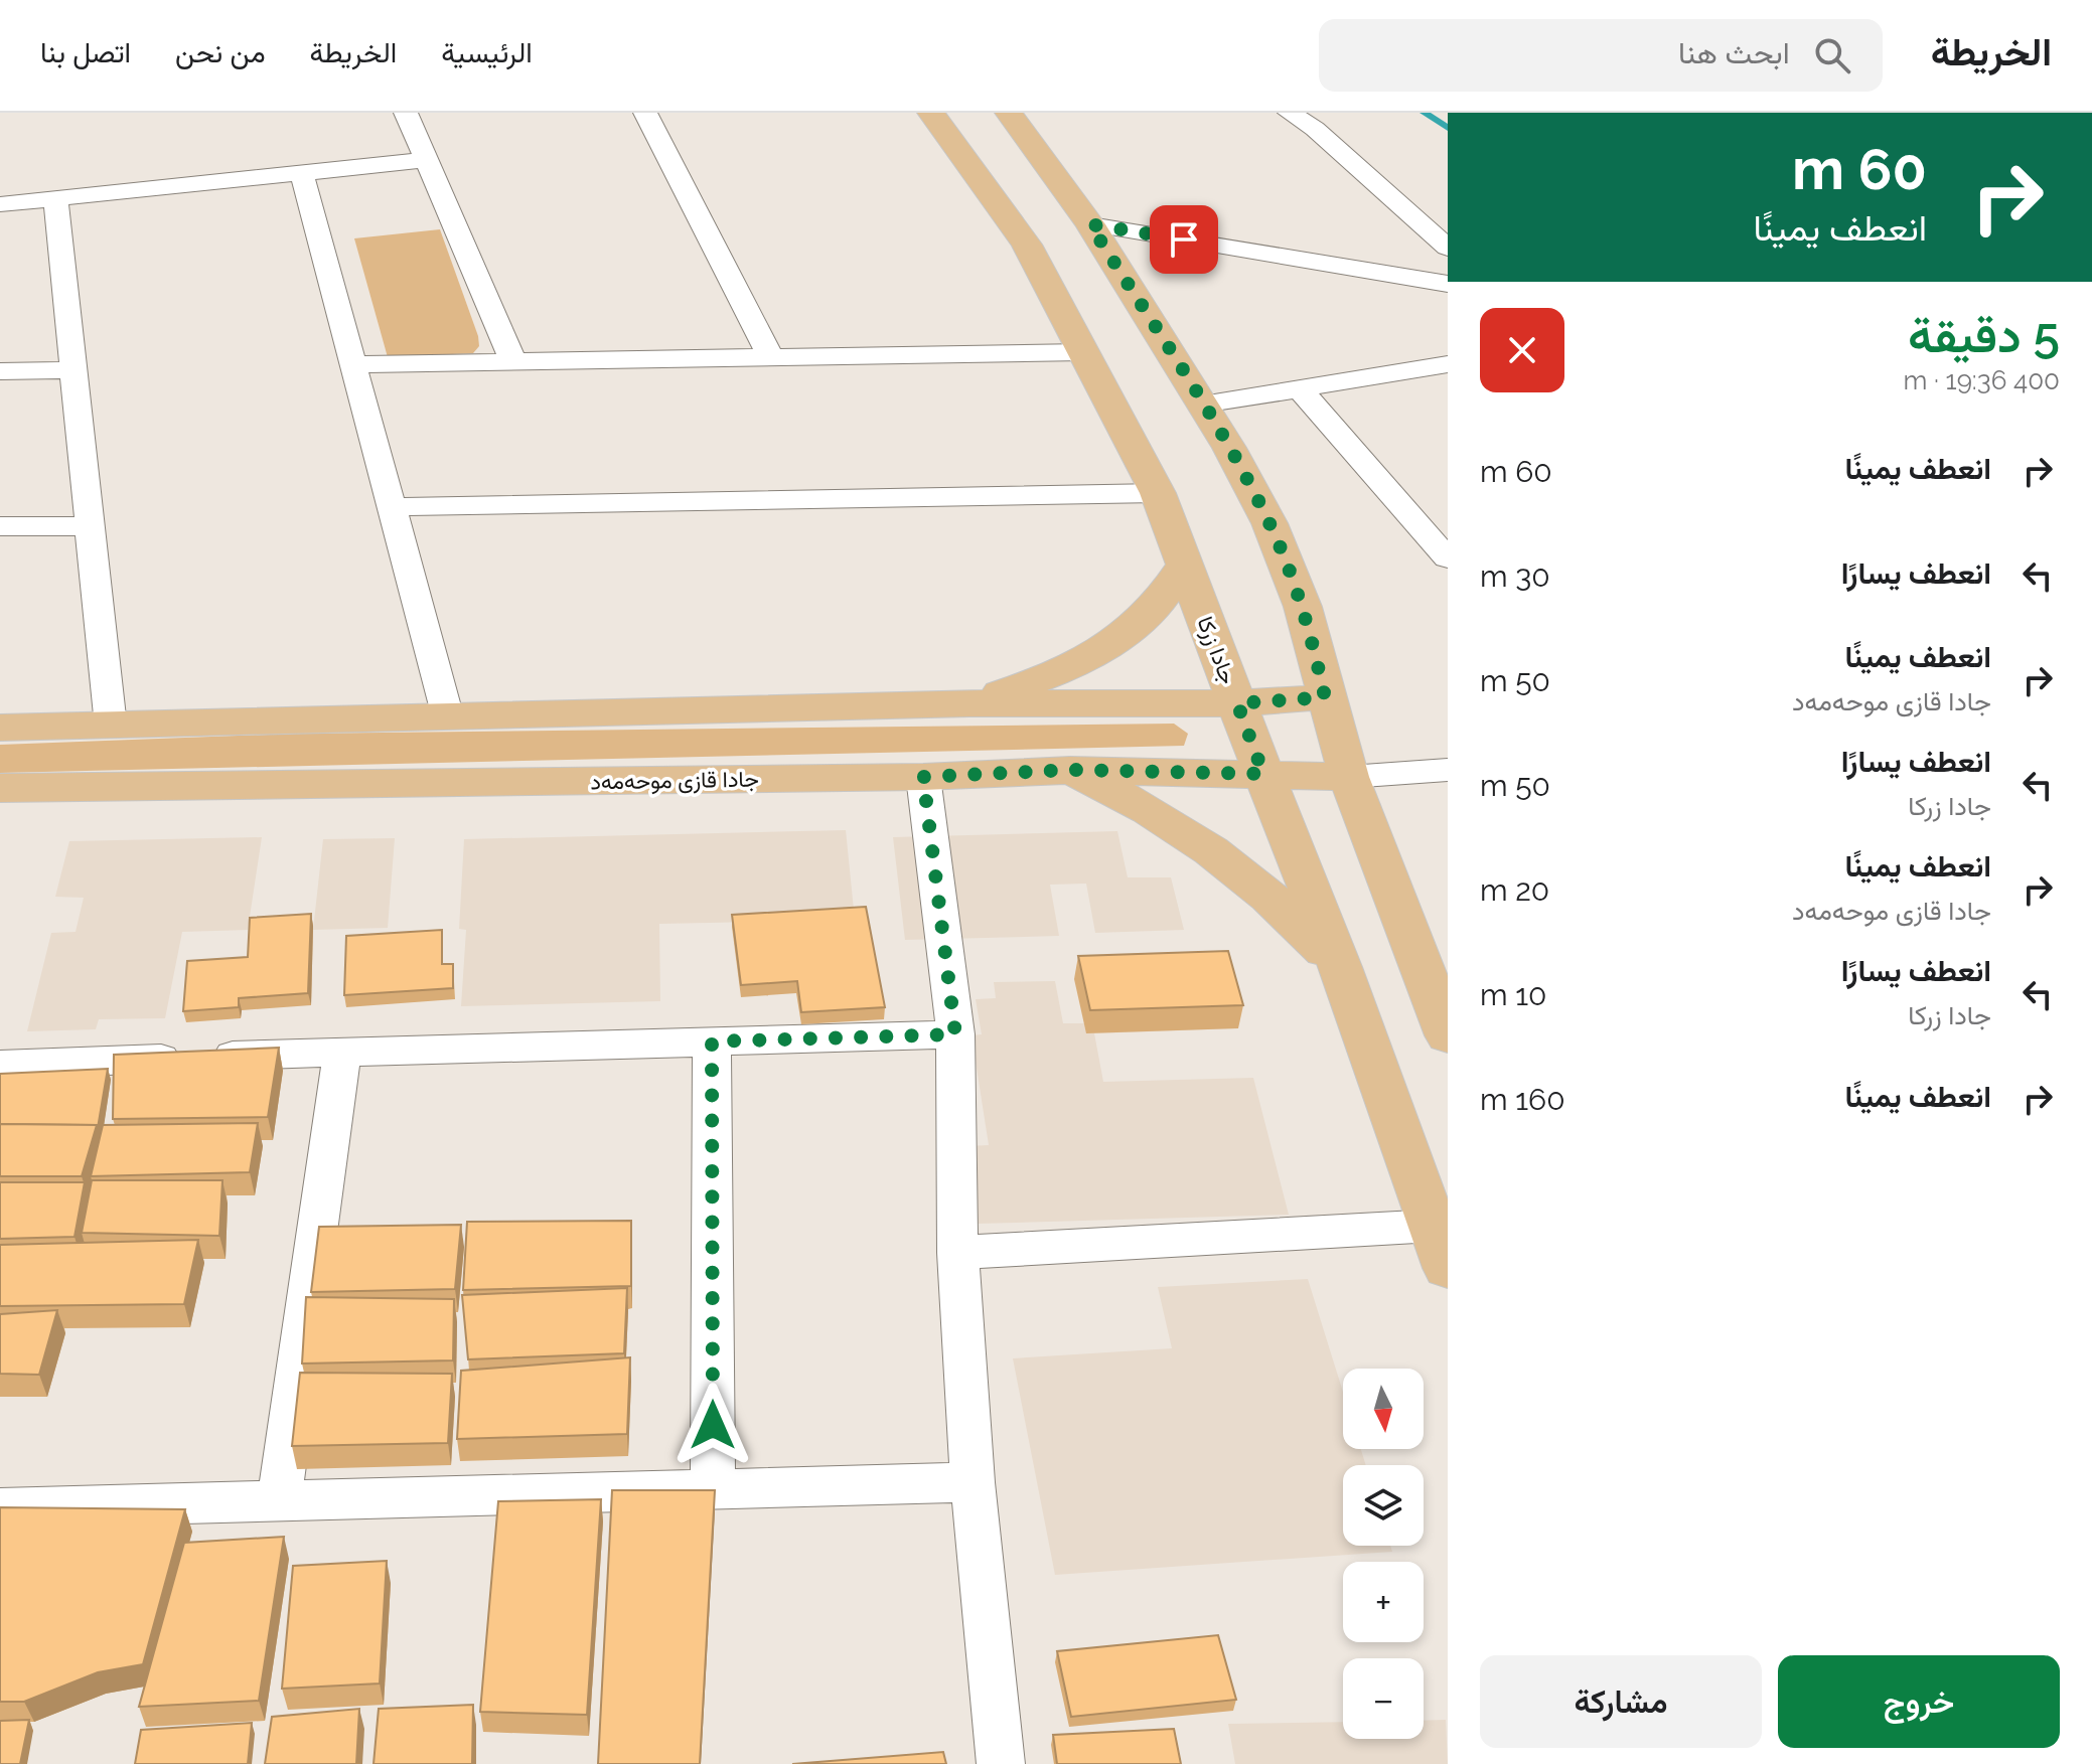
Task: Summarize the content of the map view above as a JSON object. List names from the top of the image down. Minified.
{"streets":{"main road":["جادا زرکا","جادا قازی موحەمەد"]},"crossings":[["جادا زرکا","جادا قازی موحەمەد"]],"north":"bottom","page":{"header":"الخريطة","search":"ابحث هنا","nav":["الرئيسية","الخريطة","من نحن","اتصل بنا"],"turn":["60 m","انعطف يمينًا"],"heading":["5 دقيقة","400 m · 19:36"],"list":[{"name":"انعطف يمينًا","value":"60 m"},{"name":"انعطف يسارًا","value":"30 m"},{"name":"انعطف يمينًا","note":"جادا قازی موحەمەد","value":"50 m"},{"name":"انعطف يسارًا","note":"جادا زرکا","value":"50 m"},{"name":"انعطف يمينًا","note":"جادا قازی موحەمەد","value":"20 m"},{"name":"انعطف يسارًا","note":"جادا زرکا","value":"10 m"},{"name":"انعطف يمينًا","value":"160 m"}],"map_buttons":["+","−"],"buttons":["خروج","مشاركة"]}}
